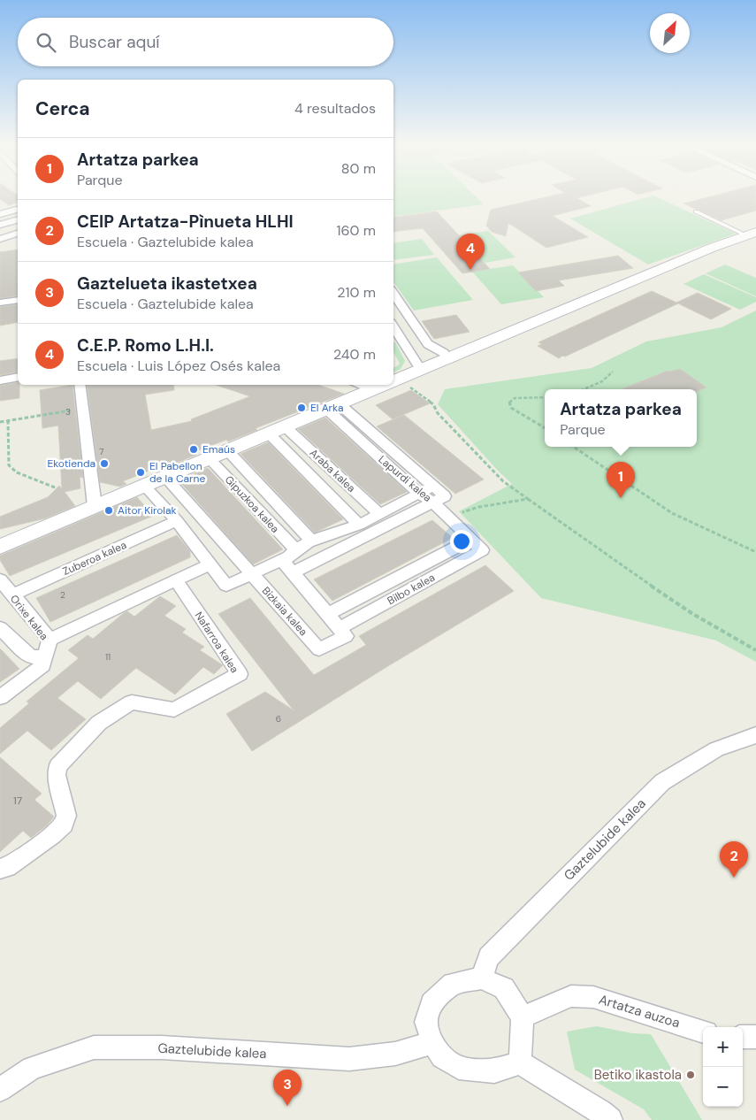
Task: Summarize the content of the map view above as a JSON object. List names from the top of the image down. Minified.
{"streets":{"street":["Araba kalea","Lapurdi kalea","Gipuzkoa kalea","Zuberoa kalea","Bilbo kalea","Bizkaia kalea","Orixe kalea","Nafarroa kalea","Gaztelubide kalea","Artatza auzoa"]},"crossings":[["Lapurdi kalea","Bilbo kalea"],["Zuberoa kalea","Orixe kalea"],["Bilbo kalea","Bizkaia kalea"],["Gaztelubide kalea","Artatza auzoa"]],"places":["El Arka","Emaús","Ekotienda","El Pabellon de la Carne","Aitor Kirolak","Betiko ikastola"],"house_numbers":["3","7","2","11","6","17"],"north":"top right","page":{"search":"Buscar aquí","heading":["Cerca","4 resultados"],"list":[{"mark":"1","name":"Artatza parkea","note":"Parque","value":"80 m"},{"mark":"2","name":"CEIP Artatza-Pìnueta HLHI","note":"Escuela · Gaztelubide kalea","value":"160 m"},{"mark":"3","name":"Gaztelueta ikastetxea","note":"Escuela · Gaztelubide kalea","value":"210 m"},{"mark":"4","name":"C.E.P. Romo L.H.I.","note":"Escuela · Luis López Osés kalea","value":"240 m"}],"pins":["4","1","2","3"],"popup":["Artatza parkea","Parque"],"map_buttons":["+","−"]}}
